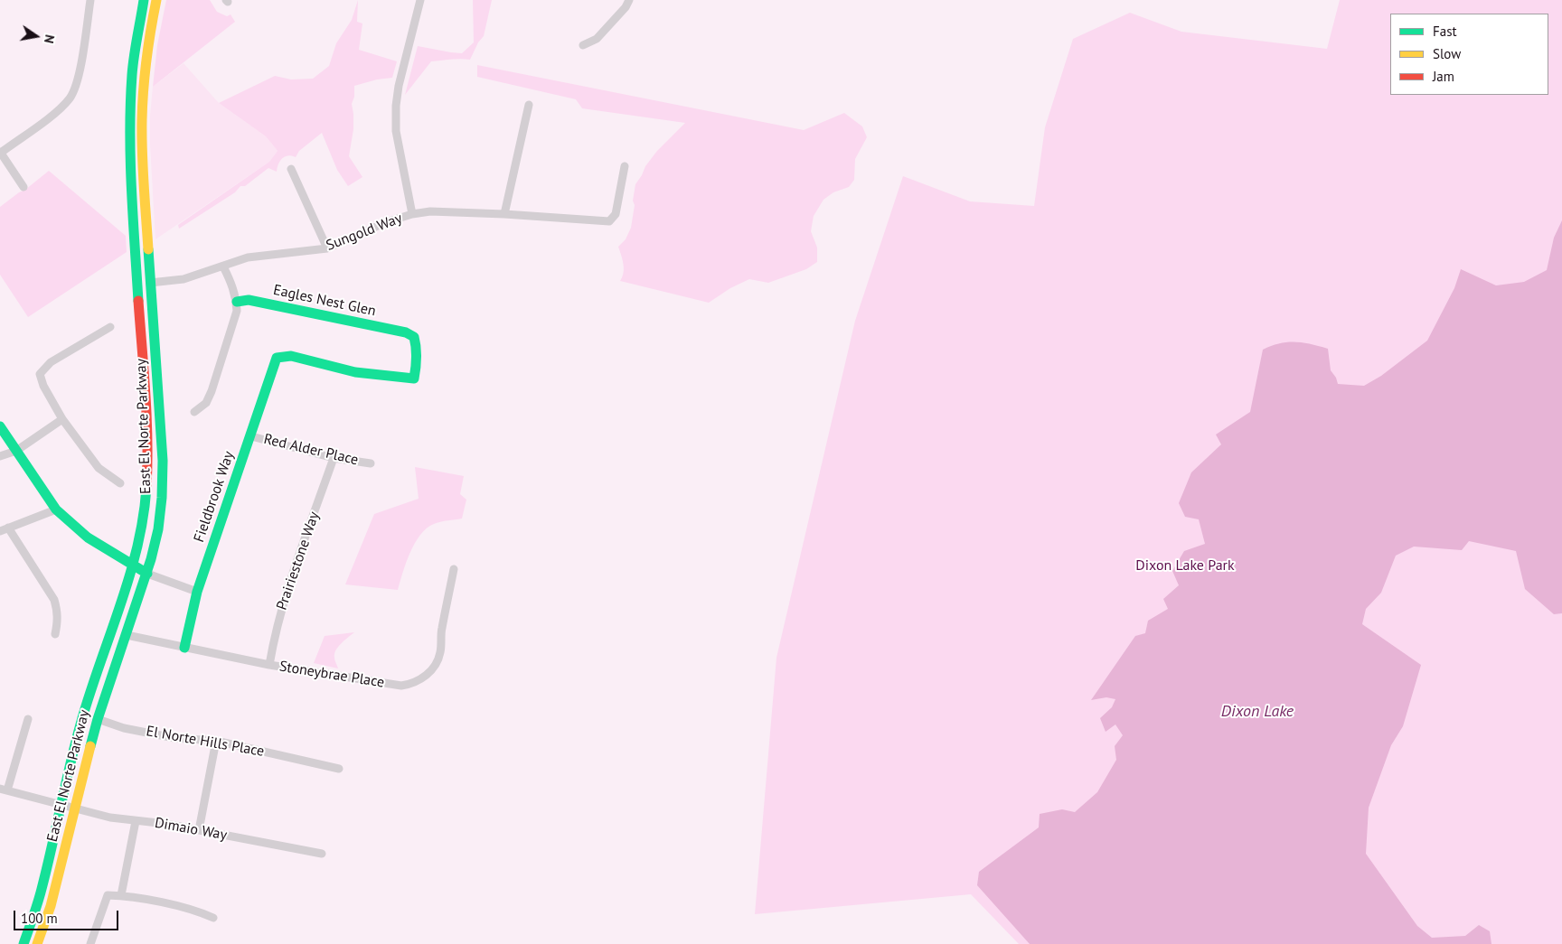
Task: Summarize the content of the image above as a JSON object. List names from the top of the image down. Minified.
{"streets":{"main road":["Eagles Nest Glen","East El Norte Parkway","Fieldbrook Way"],"street":["Sungold Way","Red Alder Place","Prairiestone Way","Stoneybrae Place","El Norte Hills Place","Dimaio Way"]},"crossings":[["Sungold Way","East El Norte Parkway"],["Eagles Nest Glen","Fieldbrook Way"],["East El Norte Parkway","Stoneybrae Place"],["East El Norte Parkway","El Norte Hills Place"],["East El Norte Parkway","Dimaio Way"],["Red Alder Place","Fieldbrook Way"],["Red Alder Place","Prairiestone Way"],["Fieldbrook Way","Stoneybrae Place"],["Prairiestone Way","Stoneybrae Place"]],"water":["Dixon Lake"],"parks":["Dixon Lake Park"],"legend":["Fast","Slow","Jam"],"scale_bar":"100 m","north":"right"}
